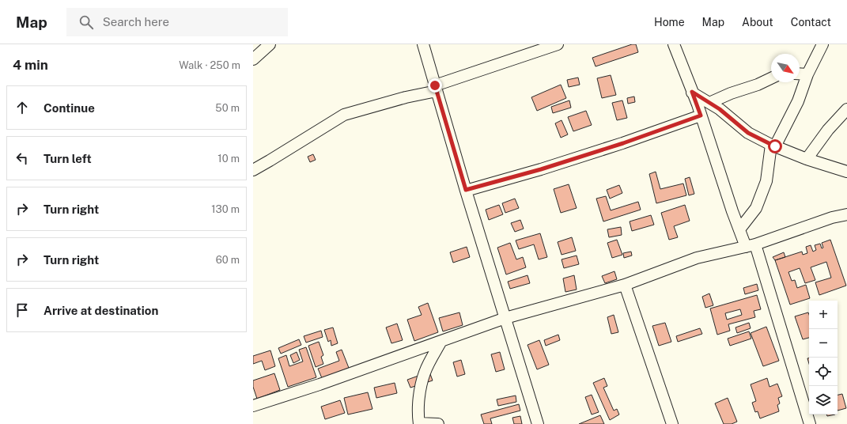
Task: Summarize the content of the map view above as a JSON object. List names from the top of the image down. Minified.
{"north":"bottom right","page":{"header":"Map","search":"Search here","nav":["Home","Map","About","Contact"],"heading":["4 min","Walk · 250 m"],"list":[["Continue","50 m"],["Turn left","10 m"],["Turn right","130 m"],["Turn right","60 m"],"Arrive at destination"],"map_buttons":["+","−"]}}
